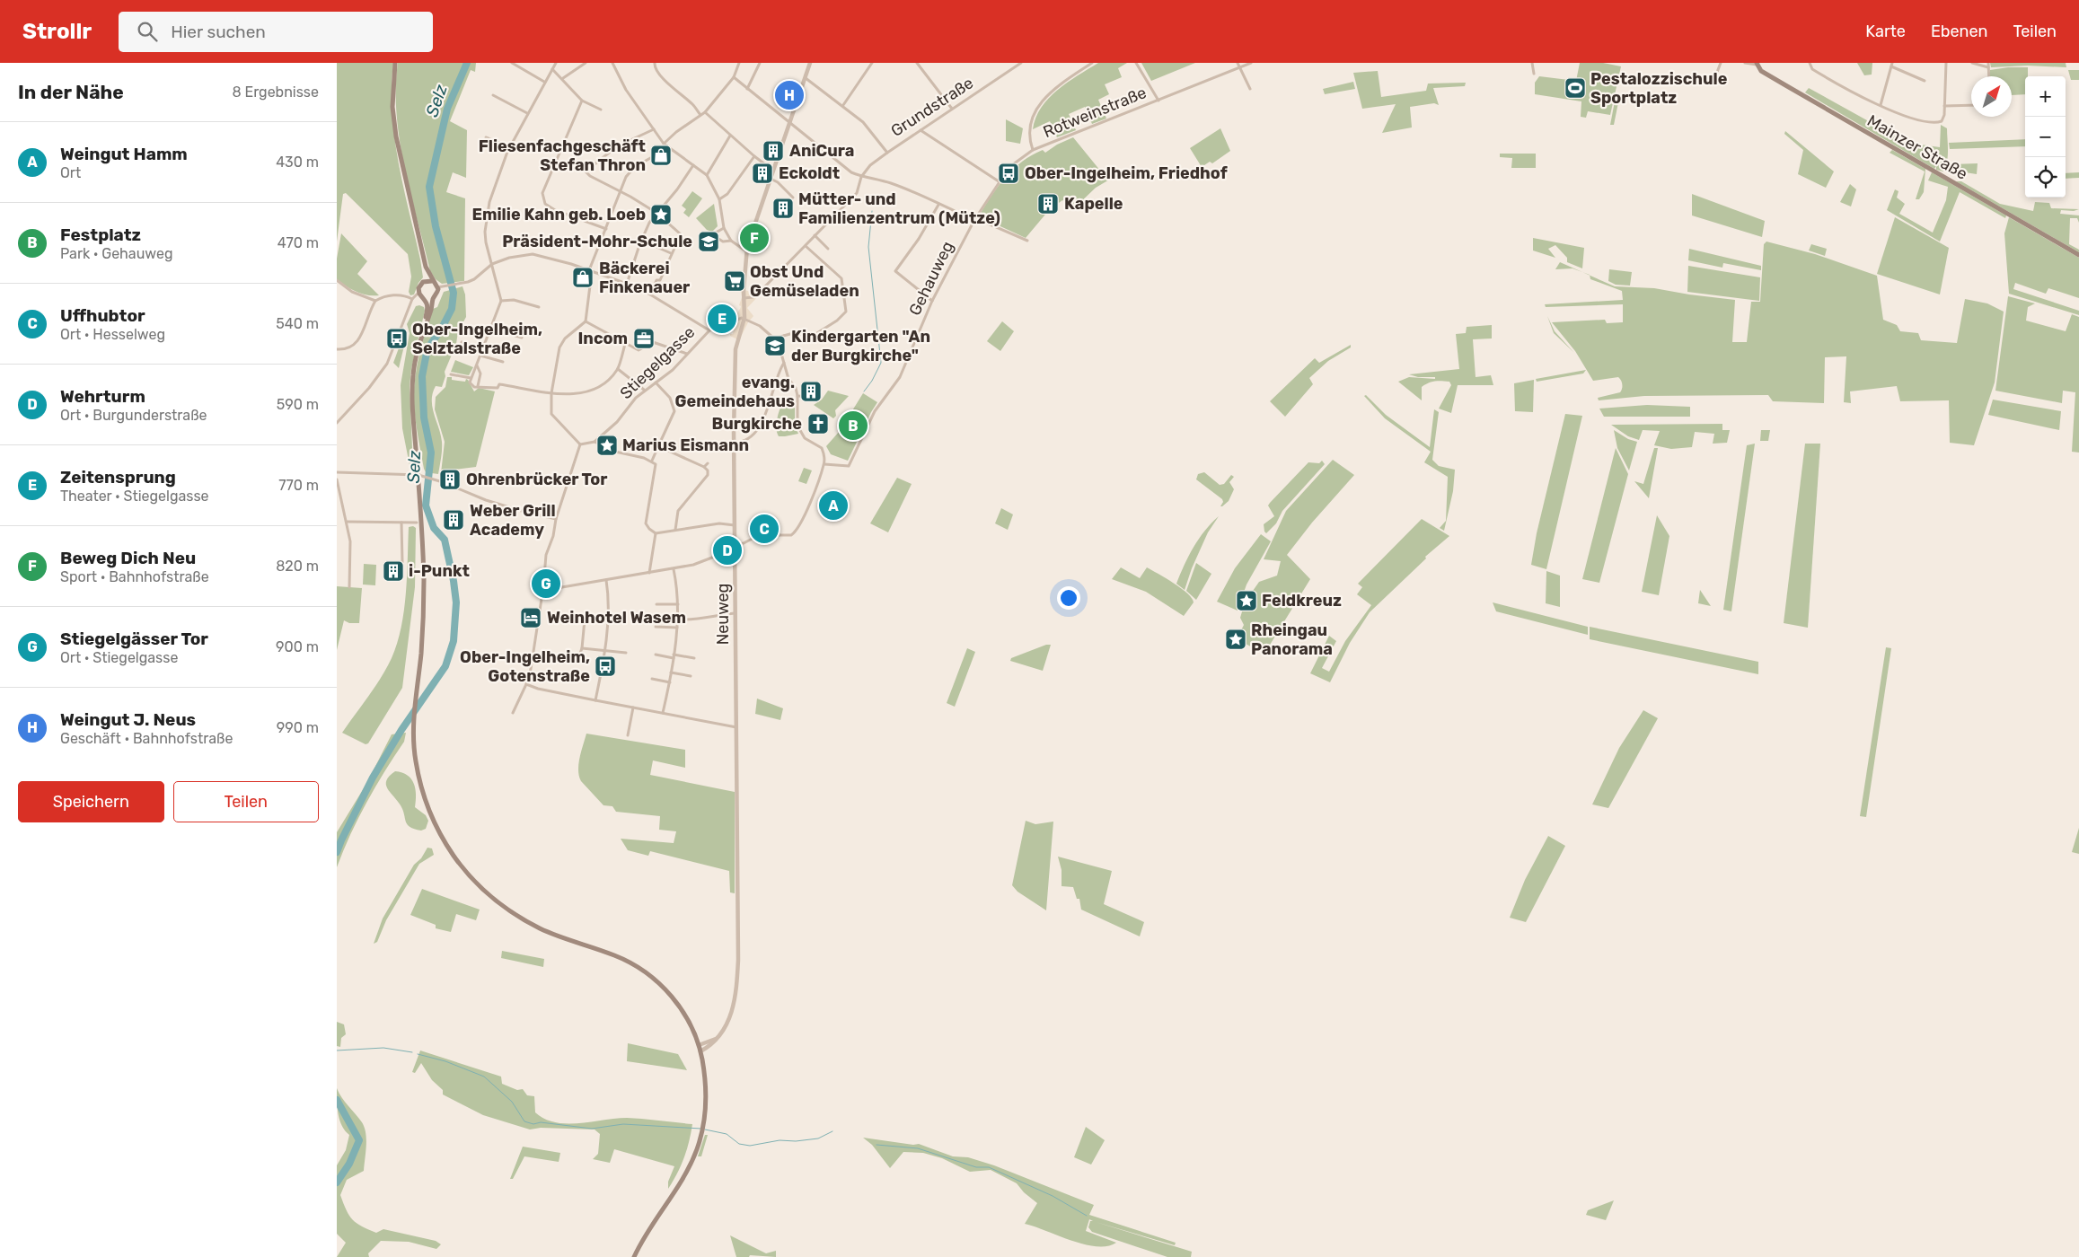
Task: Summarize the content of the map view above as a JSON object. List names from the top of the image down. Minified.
{"streets":{"main road":["Mainzer Straße"],"street":["Grundstraße","Rotweinstraße","Gehauweg","Stiegelgasse","Neuweg"]},"crossings":[["Grundstraße","Neuweg"],["Rotweinstraße","Gehauweg"],["Stiegelgasse","Neuweg"]],"water":["Selz"],"places":{"sports":["Pestalozzischule Sportplatz"],"building":["AniCura","Eckoldt","Kapelle","Mütter- und Familienzentrum (Mütze)","evang. Gemeindehaus","Ohrenbrücker Tor","Weber Grill Academy","i-Punkt"],"shop":["Fliesenfachgeschäft Stefan Thron","Bäckerei Finkenauer"],"bus stop":["Ober-Ingelheim, Friedhof","Ober-Ingelheim, Selztalstraße","Ober-Ingelheim, Gotenstraße"],"place":["Emilie Kahn geb. Loeb","Marius Eismann","Feldkreuz","Rheingau Panorama"],"school or university":["Präsident-Mohr-Schule","Kindergarten \"An der Burgkirche\""],"supermarket":["Obst Und Gemüseladen"],"office":["Incom"],"church":["Burgkirche"],"hotel":["Weinhotel Wasem"]},"north":"top right","page":{"header":"Strollr","search":"Hier suchen","nav":["Karte","Ebenen","Teilen"],"heading":["In der Nähe","8 Ergebnisse"],"map_buttons":["+","−"],"pins":["H","F","E","B","A","C","D","G"],"list":[{"mark":"A","name":"Weingut Hamm","note":"Ort","value":"430 m"},{"mark":"B","name":"Festplatz","note":"Park · Gehauweg","value":"470 m"},{"mark":"C","name":"Uffhubtor","note":"Ort · Hesselweg","value":"540 m"},{"mark":"D","name":"Wehrturm","note":"Ort · Burgunderstraße","value":"590 m"},{"mark":"E","name":"Zeitensprung","note":"Theater · Stiegelgasse","value":"770 m"},{"mark":"F","name":"Beweg Dich Neu","note":"Sport · Bahnhofstraße","value":"820 m"},{"mark":"G","name":"Stiegelgässer Tor","note":"Ort · Stiegelgasse","value":"900 m"},{"mark":"H","name":"Weingut J. Neus","note":"Geschäft · Bahnhofstraße","value":"990 m"}],"buttons":["Speichern","Teilen"]}}
